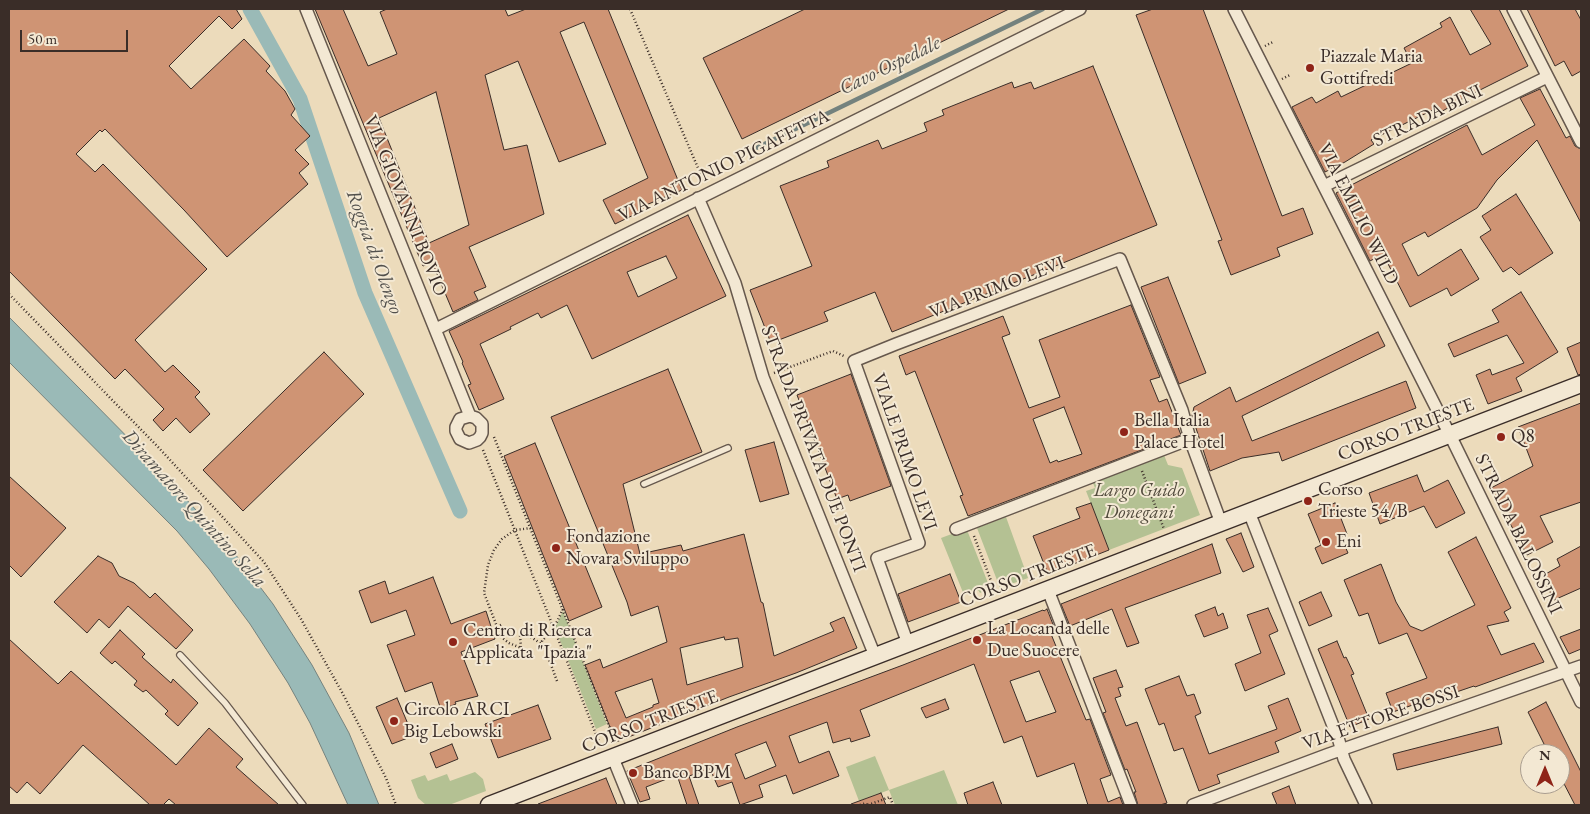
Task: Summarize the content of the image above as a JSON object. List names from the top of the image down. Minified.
{"streets":{"main road":["CORSO TRIESTE"],"street":["STRADA BINI","VIA ANTONIO PIGAFETTA","VIA GIOVANNI BOVIO","VIA EMILIO WILD","VIA PRIMO LEVI","STRADA PRIVATA DUE PONTI","VIALE PRIMO LEVI","STRADA BALOSSINI","VIA ETTORE BOSSI"]},"crossings":[["STRADA BINI","VIA EMILIO WILD"],["VIA ANTONIO PIGAFETTA","VIA GIOVANNI BOVIO"],["VIA ANTONIO PIGAFETTA","STRADA PRIVATA DUE PONTI"],["VIA EMILIO WILD","CORSO TRIESTE"],["VIA EMILIO WILD","STRADA BALOSSINI"],["VIA PRIMO LEVI","VIALE PRIMO LEVI"],["CORSO TRIESTE","STRADA PRIVATA DUE PONTI"],["CORSO TRIESTE","VIALE PRIMO LEVI"],["CORSO TRIESTE","STRADA BALOSSINI"],["STRADA BALOSSINI","VIA ETTORE BOSSI"]],"water":["Cavo Ospedale","Roggia di Olengo","Diramatore Quintino Sella"],"parks":["Largo Guido Donegani"],"places":["Piazzale Maria Gottifredi","Bella Italia Palace Hotel","Q8","Corso Trieste 54/B","Eni","Fondazione Novara Sviluppo","La Locanda delle Due Suocere","Centro di Ricerca Applicata \"Ipazia\"","Circolo ARCI Big Lebowski","Banco BPM"],"scale_bar":"50 m","north":"top"}
